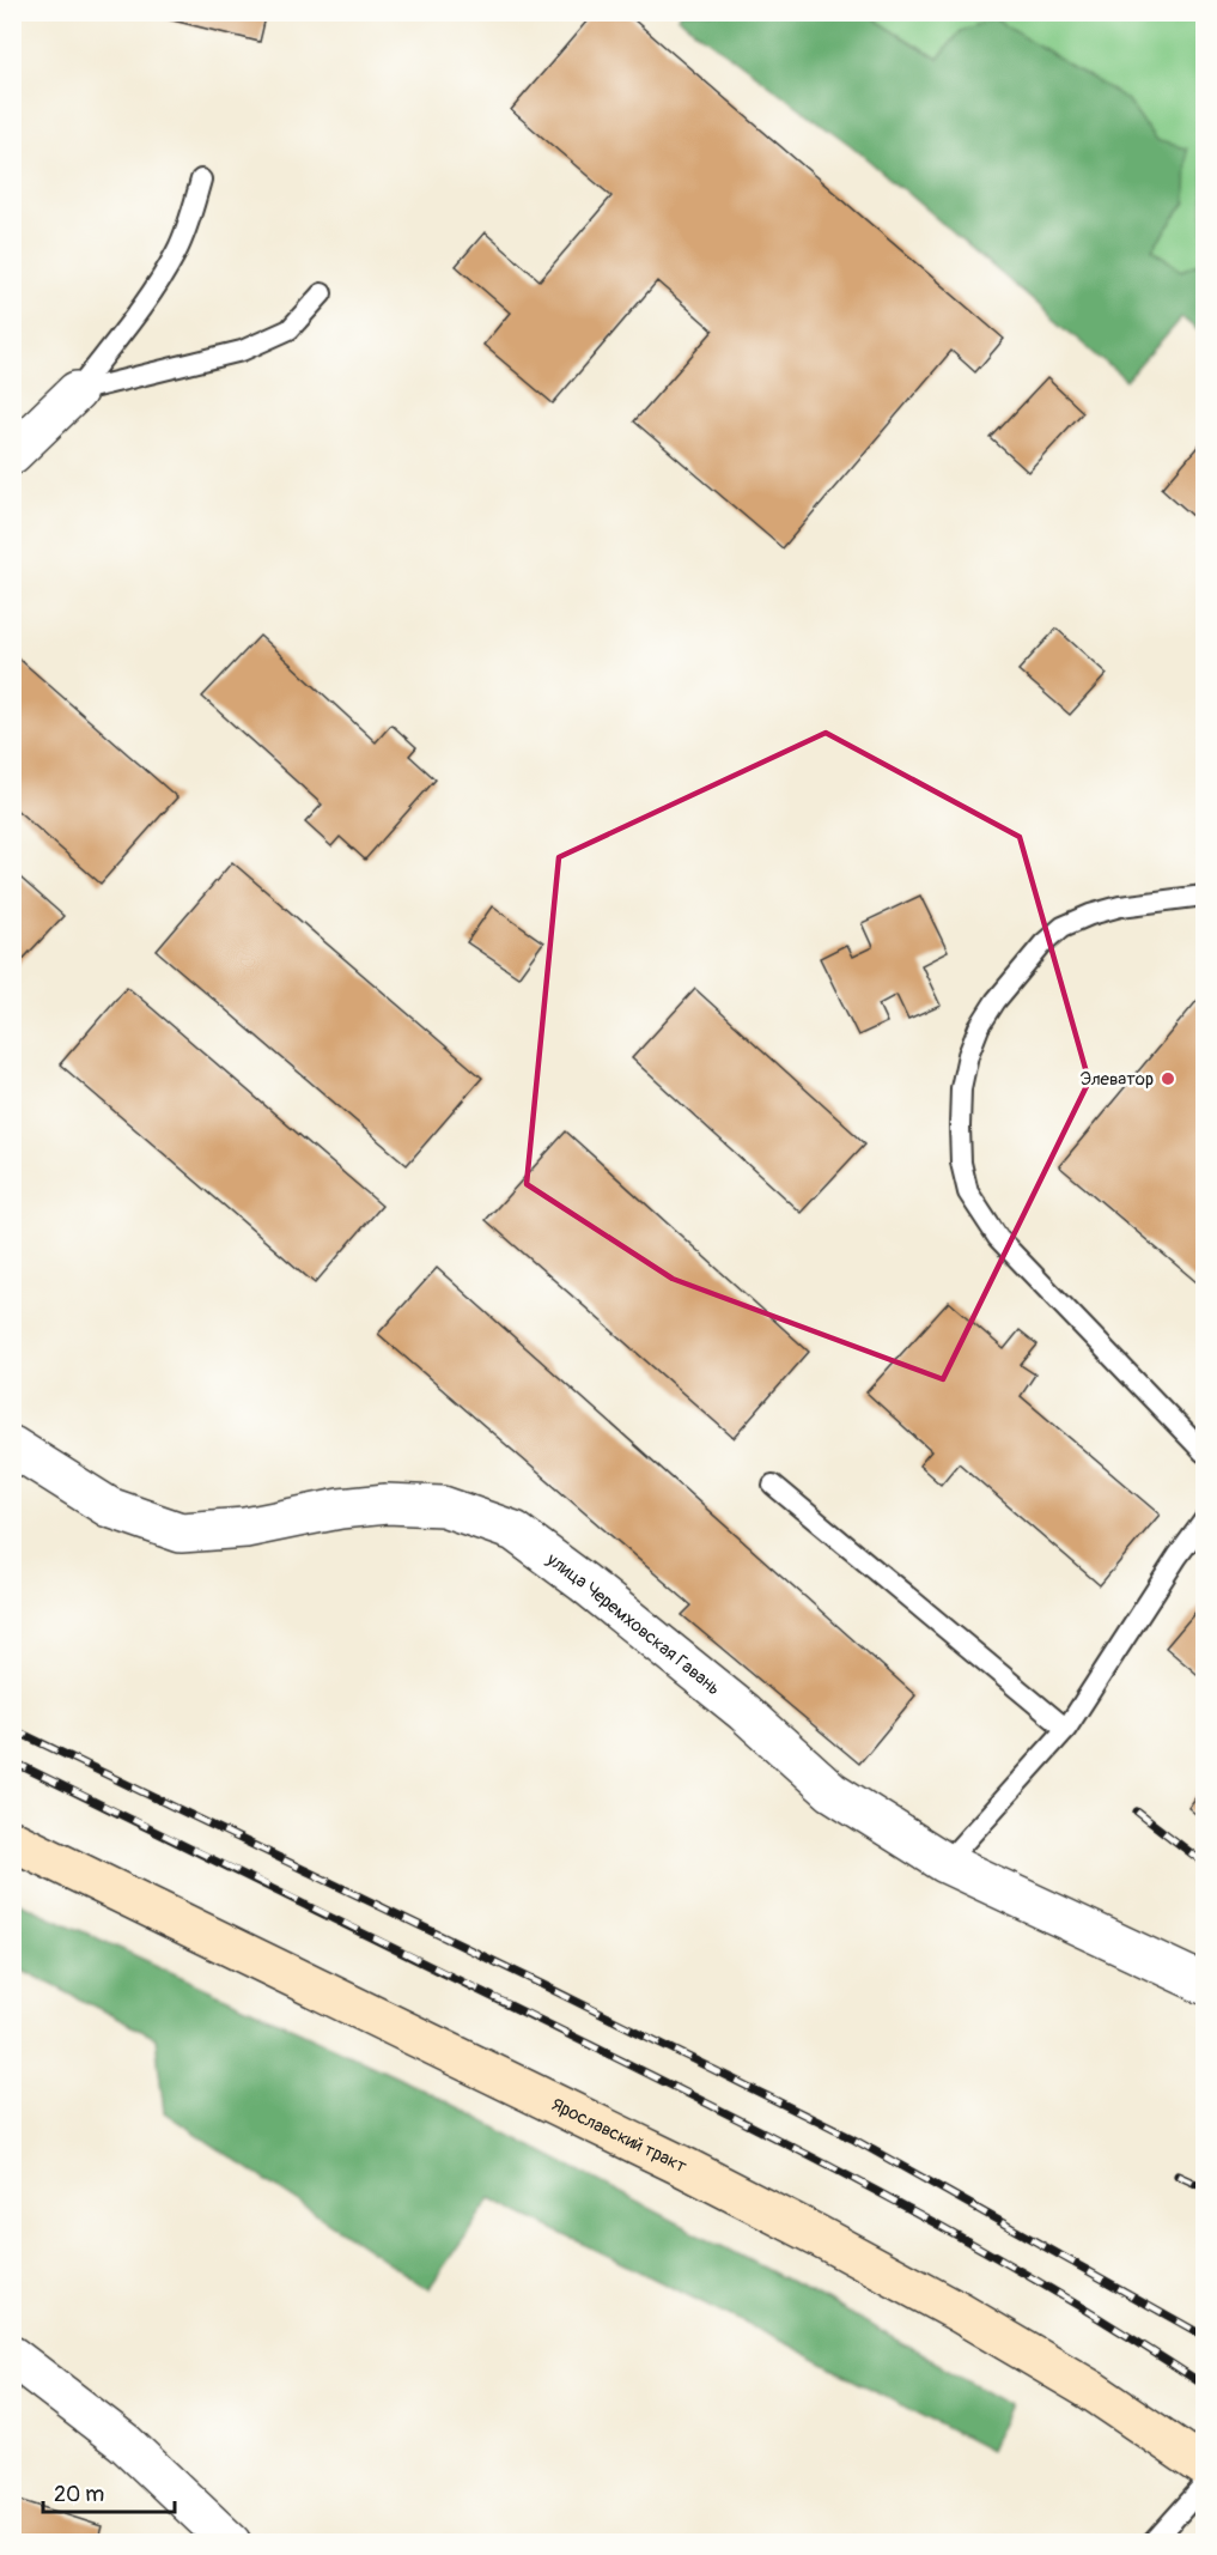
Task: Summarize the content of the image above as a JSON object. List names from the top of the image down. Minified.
{"streets":{"street":["улица Черемховская Гавань","Ярославский тракт"]},"places":["Элеватор"],"scale_bar":"20 m"}
